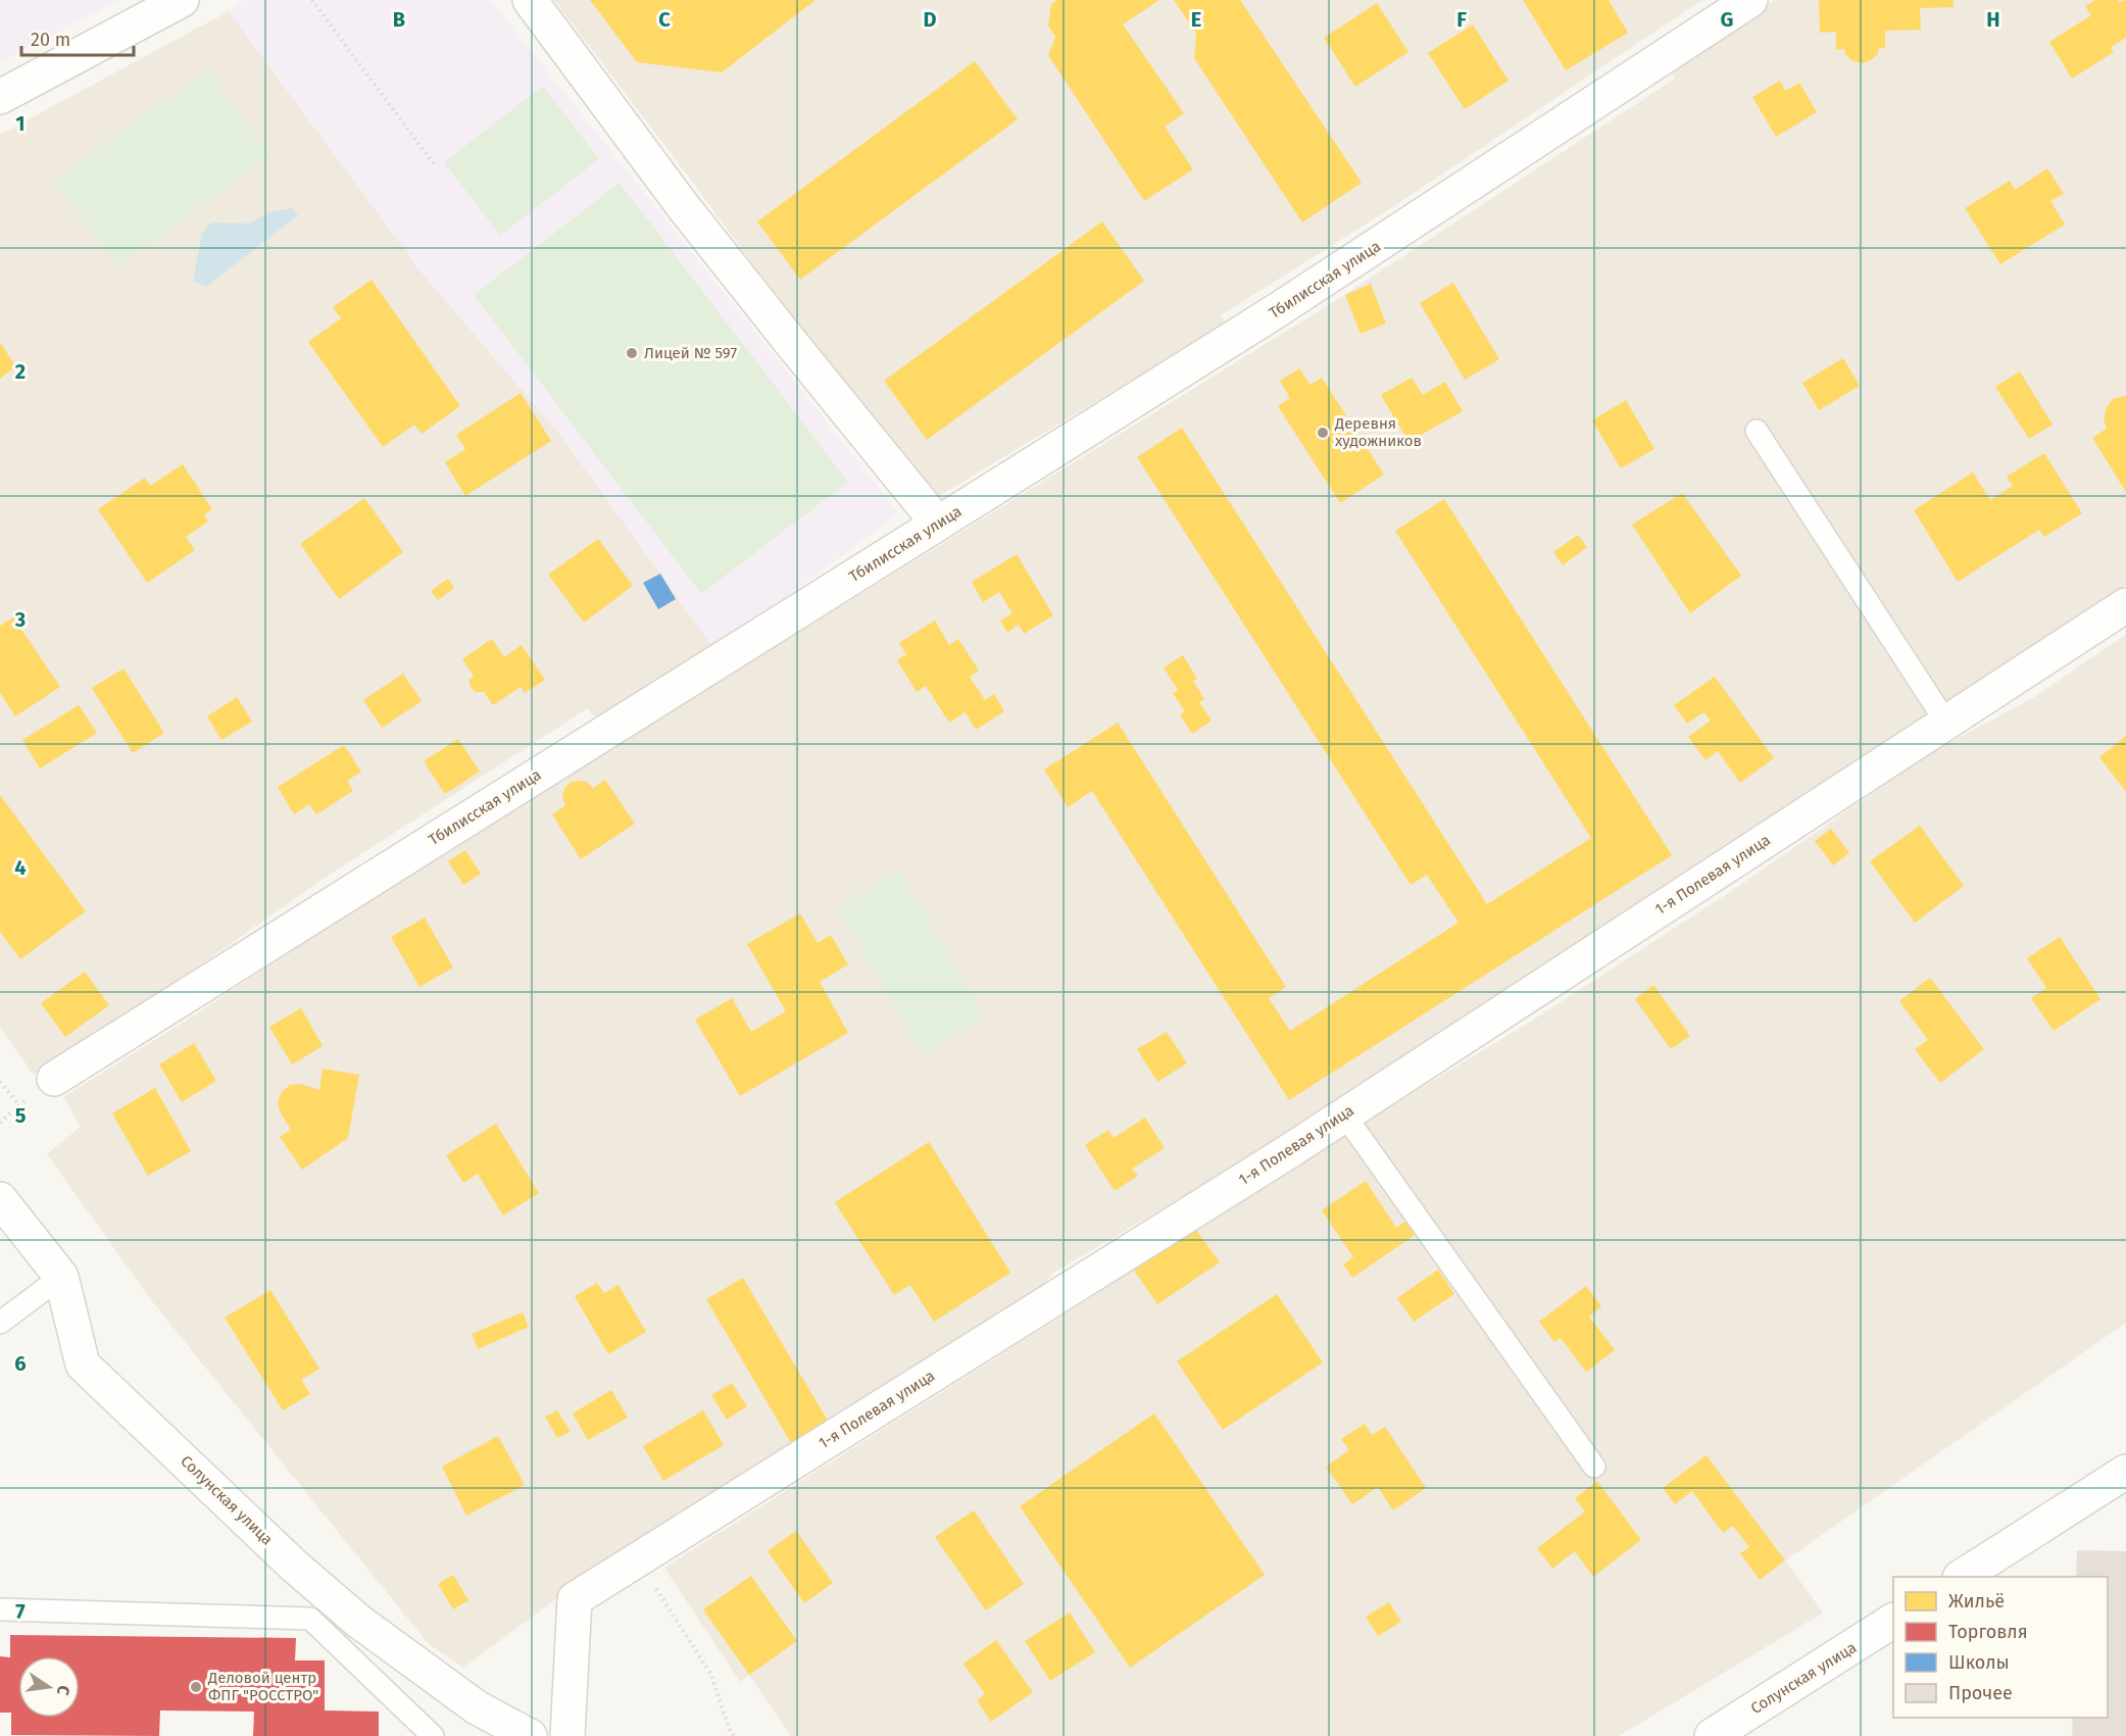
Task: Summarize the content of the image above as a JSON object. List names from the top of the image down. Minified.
{"streets":{"street":["Тбилисская улица","1-я Полевая улица","Солунская улица"]},"places":["Лицей № 597","Деревня художников","Деловой центр ФПГ \"РОССТРО\""],"legend":["Жильё","Торговля","Школы","Прочее"],"scale_bar":"20 m","north":"right","grid":{"columns":["B","C","D","E","F","G","H"],"rows":["1","2","3","4","5","6","7"]}}
